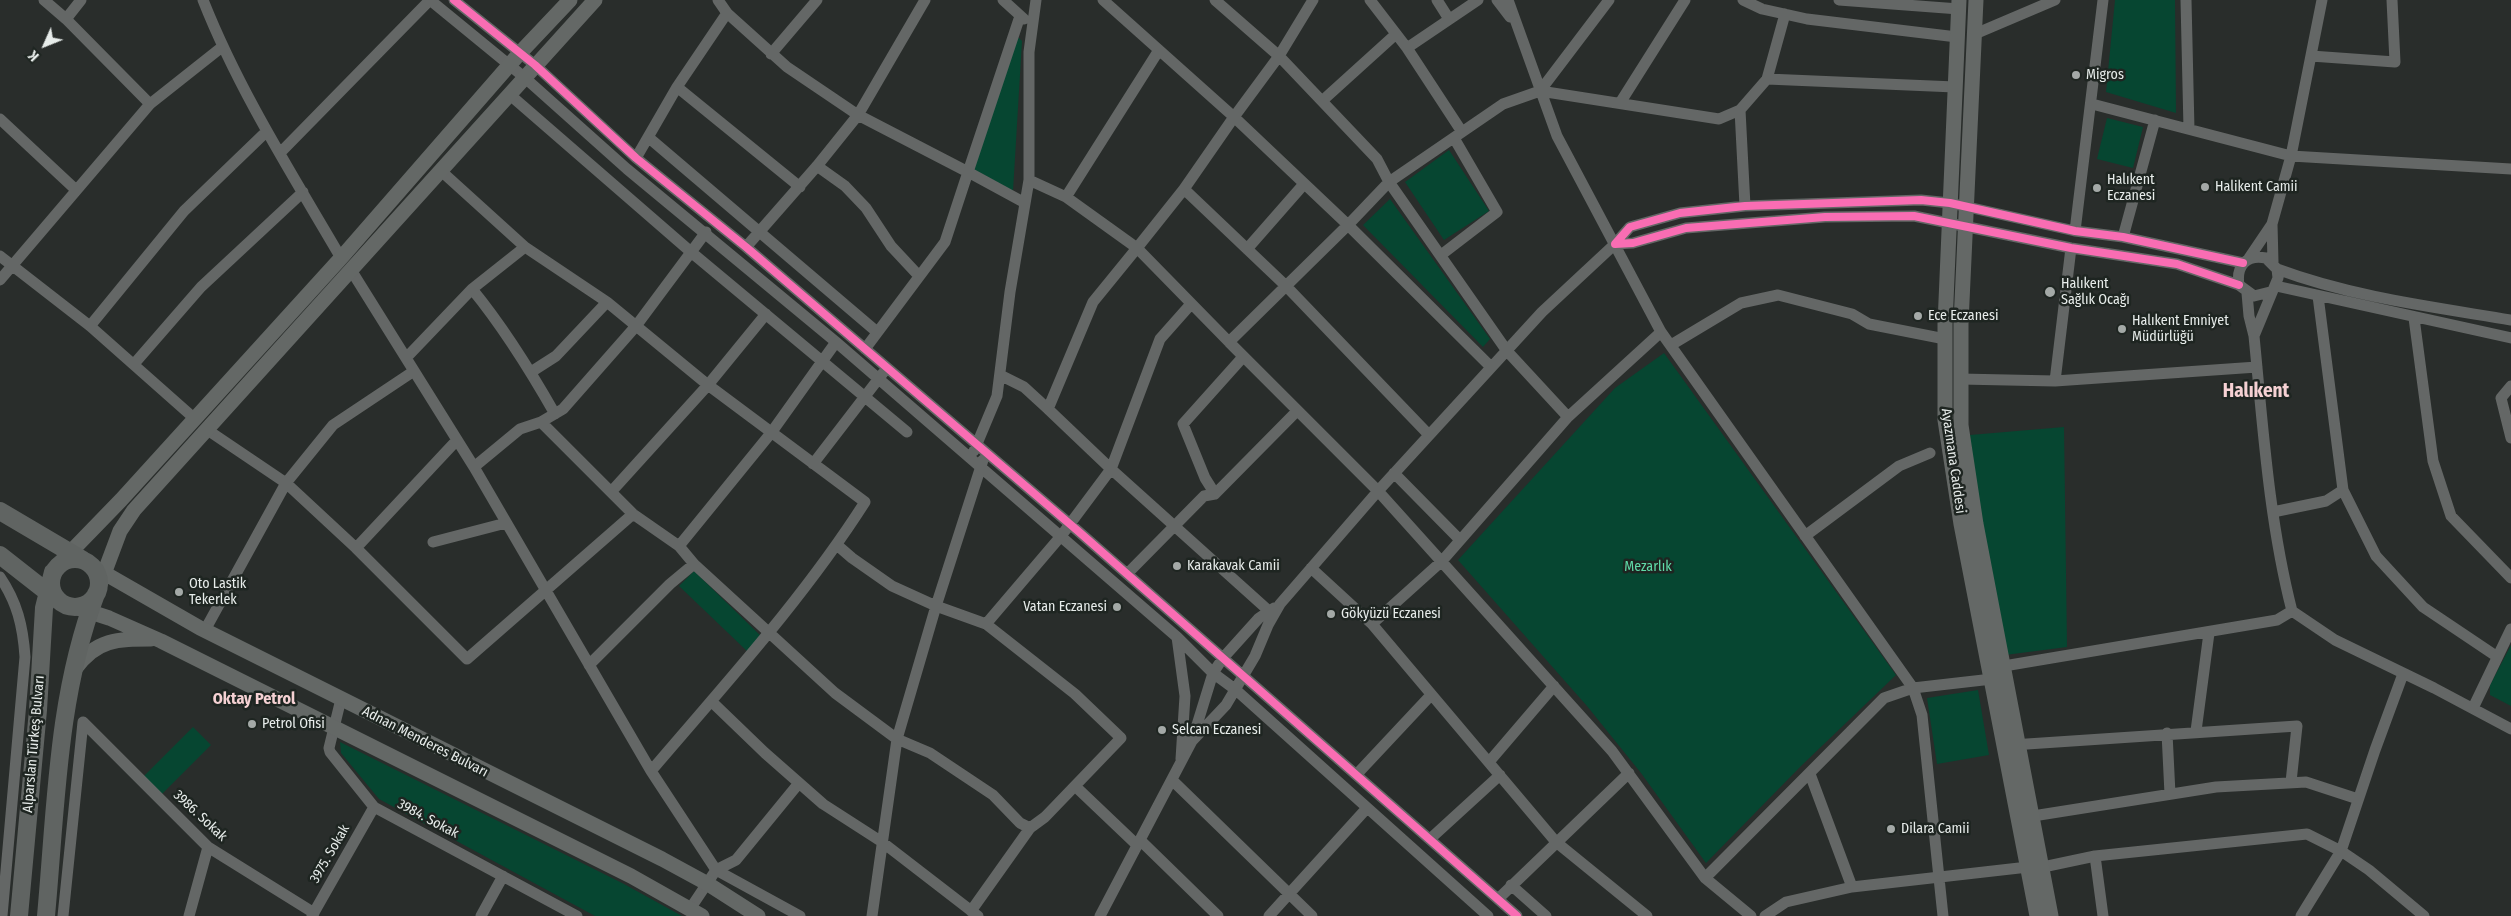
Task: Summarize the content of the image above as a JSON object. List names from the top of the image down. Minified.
{"streets":{"highway":["Adnan Menderes Bulvarı","Alparslan Türkeş Bulvarı"],"main road":["Ayazmana Caddesi"],"street":["3986. Sokak","3984. Sokak","3975. Sokak"]},"crossings":[["Adnan Menderes Bulvarı","Alparslan Türkeş Bulvarı"],["Adnan Menderes Bulvarı","3984. Sokak"],["3986. Sokak","3975. Sokak"],["3984. Sokak","3975. Sokak"]],"districts":["Halıkent","Oktay Petrol"],"parks":["Mezarlık"],"places":["Migros","Halikent Camii","Halıkent Eczanesi","Halıkent Sağlık Ocağı","Ece Eczanesi","Halıkent Emniyet Müdürlüğü","Karakavak Camii","Oto Lastik Tekerlek","Vatan Eczanesi","Gökyüzü Eczanesi","Petrol Ofisi","Selcan Eczanesi","Dilara Camii"],"north":"bottom left"}
